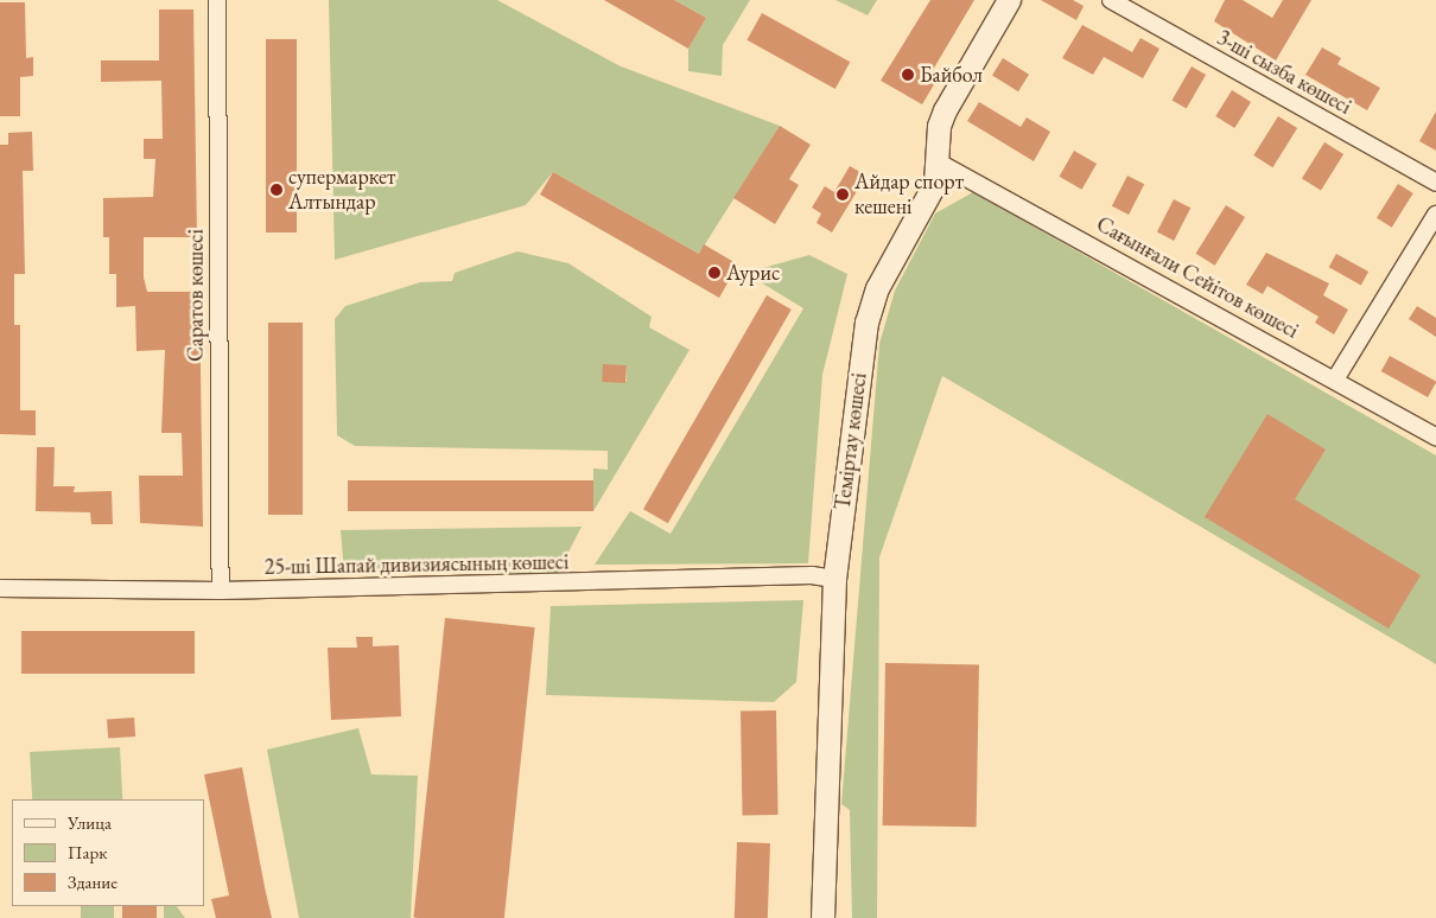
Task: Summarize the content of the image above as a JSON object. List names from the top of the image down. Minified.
{"streets":{"street":["3-ші сызба көшесі","Сағынғали Сейітов көшесі","Саратов көшесі","Теміртау көшесі","25-ші Шапай дивизиясының көшесі"]},"crossings":[["Сағынғали Сейітов көшесі","Теміртау көшесі"],["Саратов көшесі","25-ші Шапай дивизиясының көшесі"],["Теміртау көшесі","25-ші Шапай дивизиясының көшесі"]],"places":["Байбол","супермаркет Алтындар","Айдар спорт кешені","Аурис"],"legend":["Улица","Парк","Здание"]}
